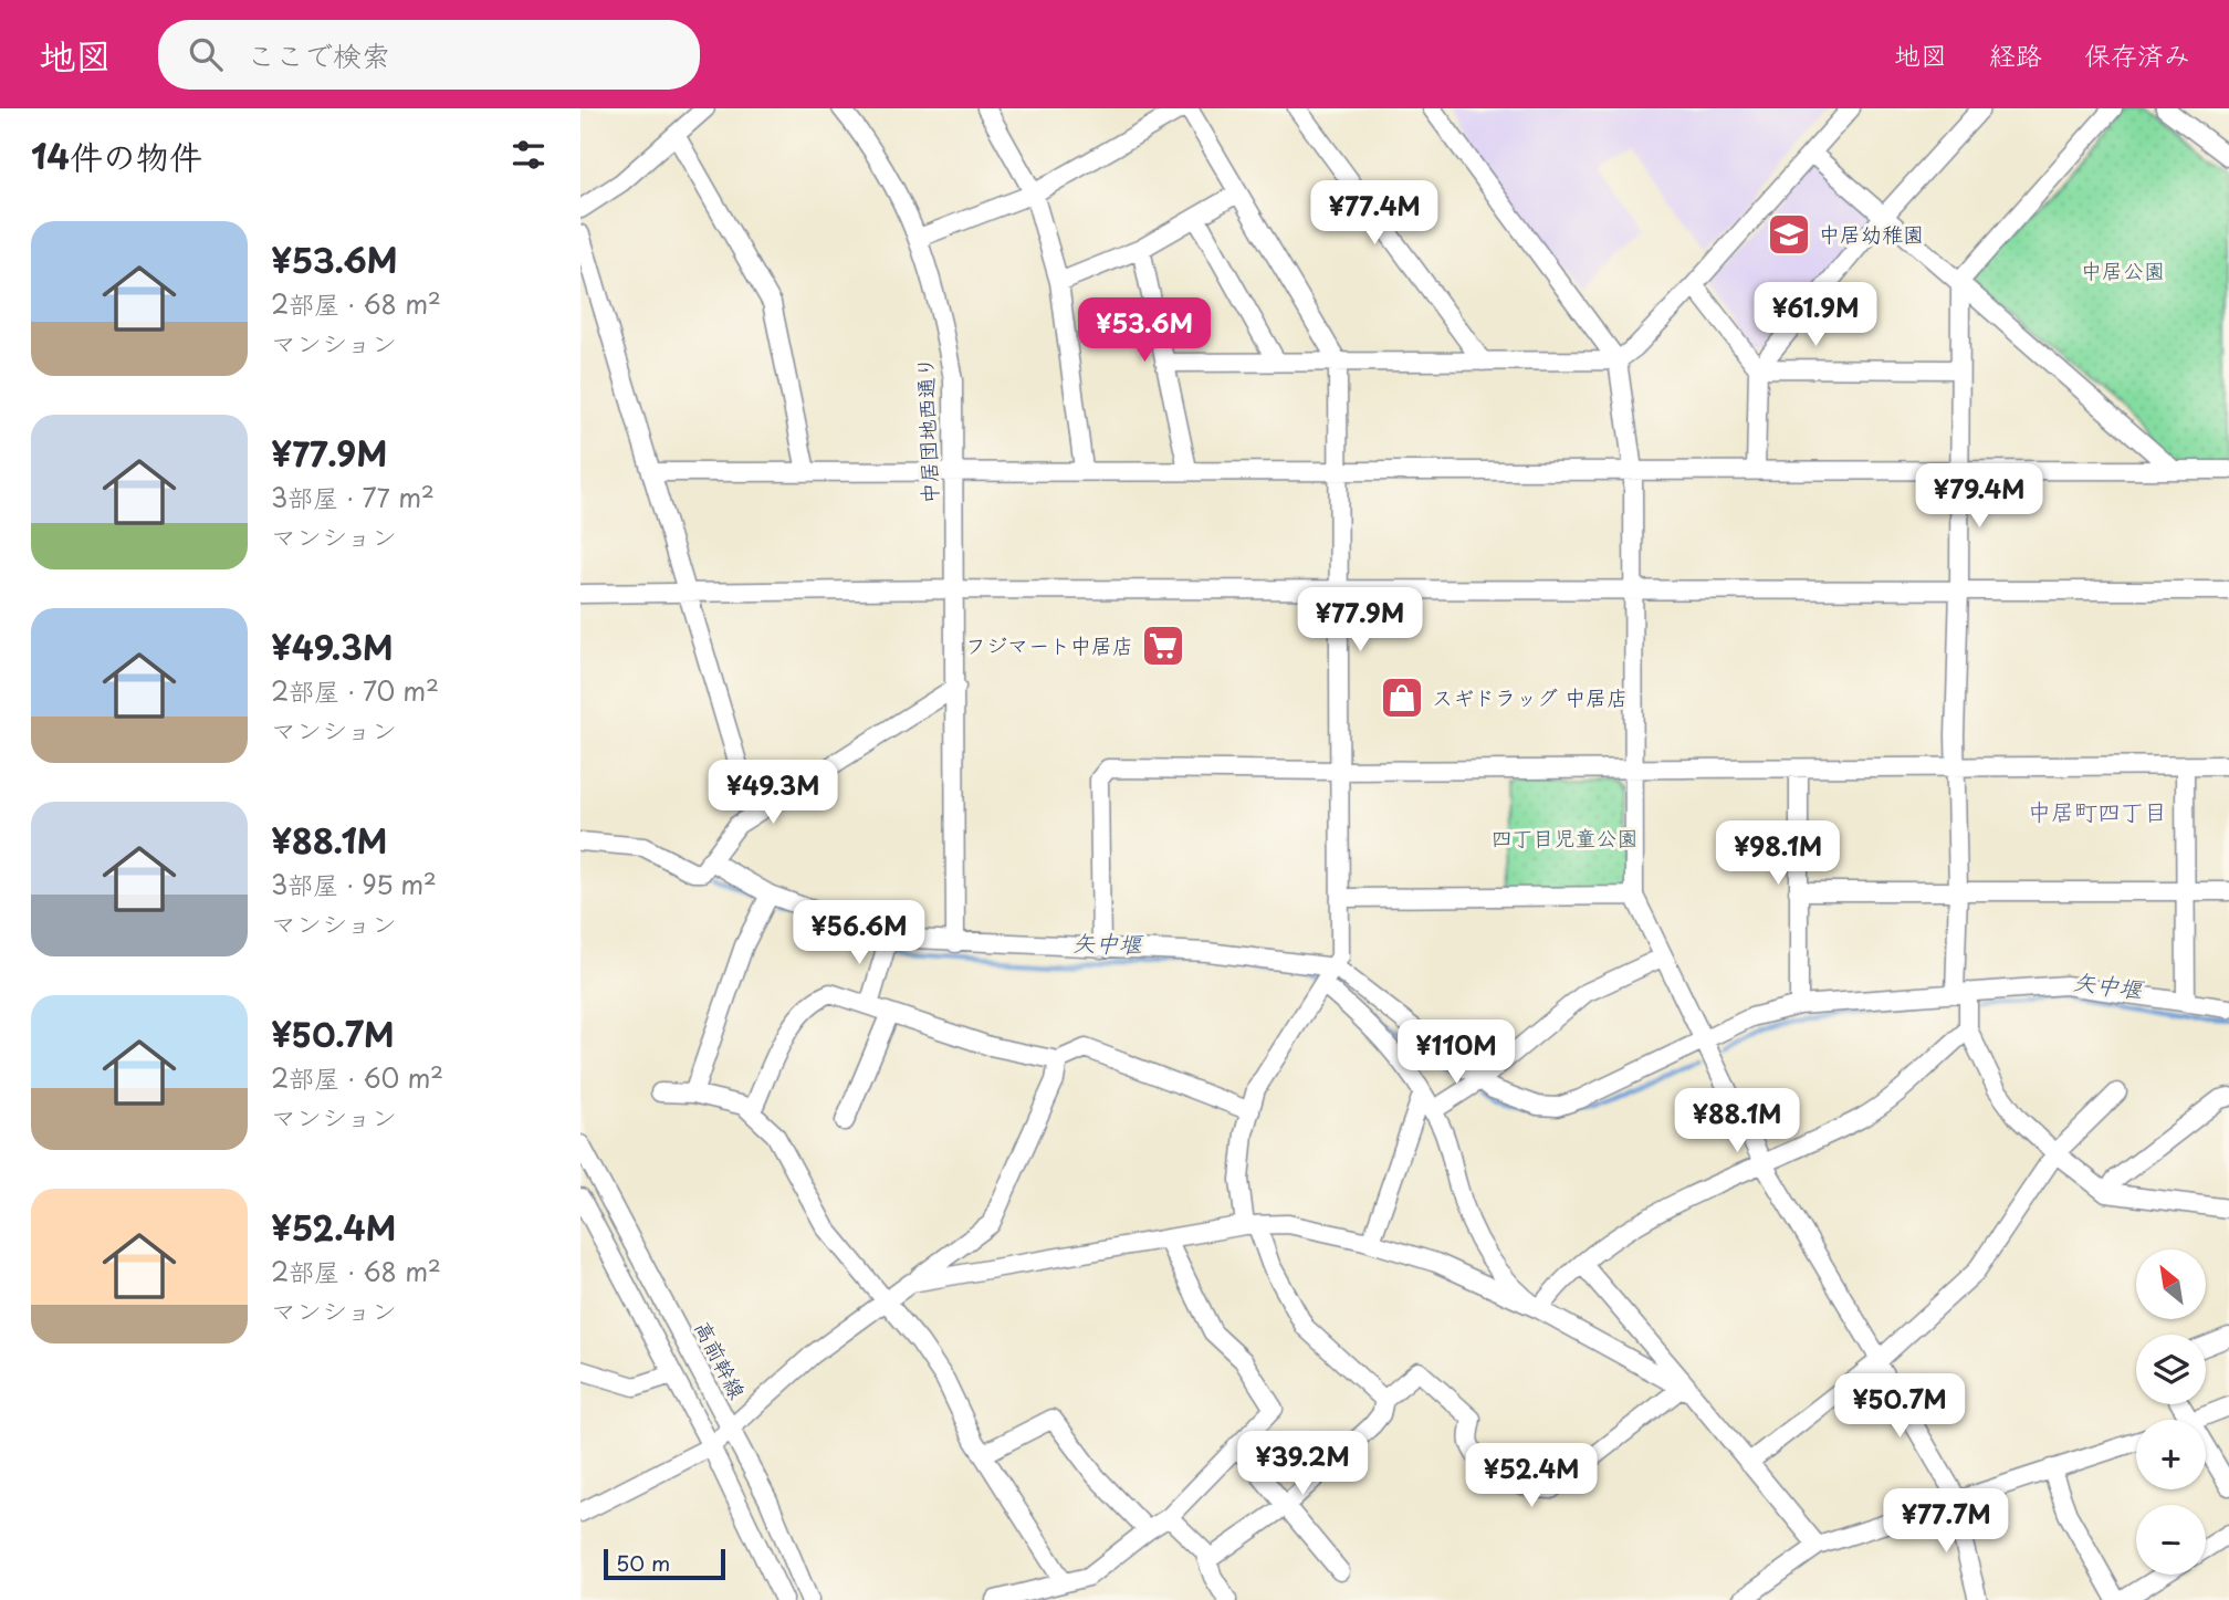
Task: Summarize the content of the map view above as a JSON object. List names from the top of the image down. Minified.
{"streets":{"street":["中居団地西通り","高前幹線"]},"districts":["中居町四丁目"],"water":["矢中堰"],"parks":["中居公園","四丁目児童公園"],"places":{"school or university":["中居幼稚園"],"supermarket":["フジマート中居店"],"shop":["スギドラッグ 中居店"]},"scale_bar":"50 m","north":"top left","page":{"header":"地図","search":"ここで検索","nav":["地図","経路","保存済み"],"heading":"14件の物件","price":["¥77.4M","¥61.9M","¥53.6M","¥79.4M","¥77.9M","¥49.3M","¥98.1M","¥56.6M","¥110M","¥88.1M","¥50.7M","¥39.2M","¥52.4M","¥77.7M"],"list":[{"name":"¥53.6M","note":"2部屋 · 68 m² · マンション"},{"name":"¥77.9M","note":"3部屋 · 77 m² · マンション"},{"name":"¥49.3M","note":"2部屋 · 70 m² · マンション"},{"name":"¥88.1M","note":"3部屋 · 95 m² · マンション"},{"name":"¥50.7M","note":"2部屋 · 60 m² · マンション"},{"name":"¥52.4M","note":"2部屋 · 68 m² · マンション"}],"map_buttons":["+","−"],"scale":"50 m"}}
